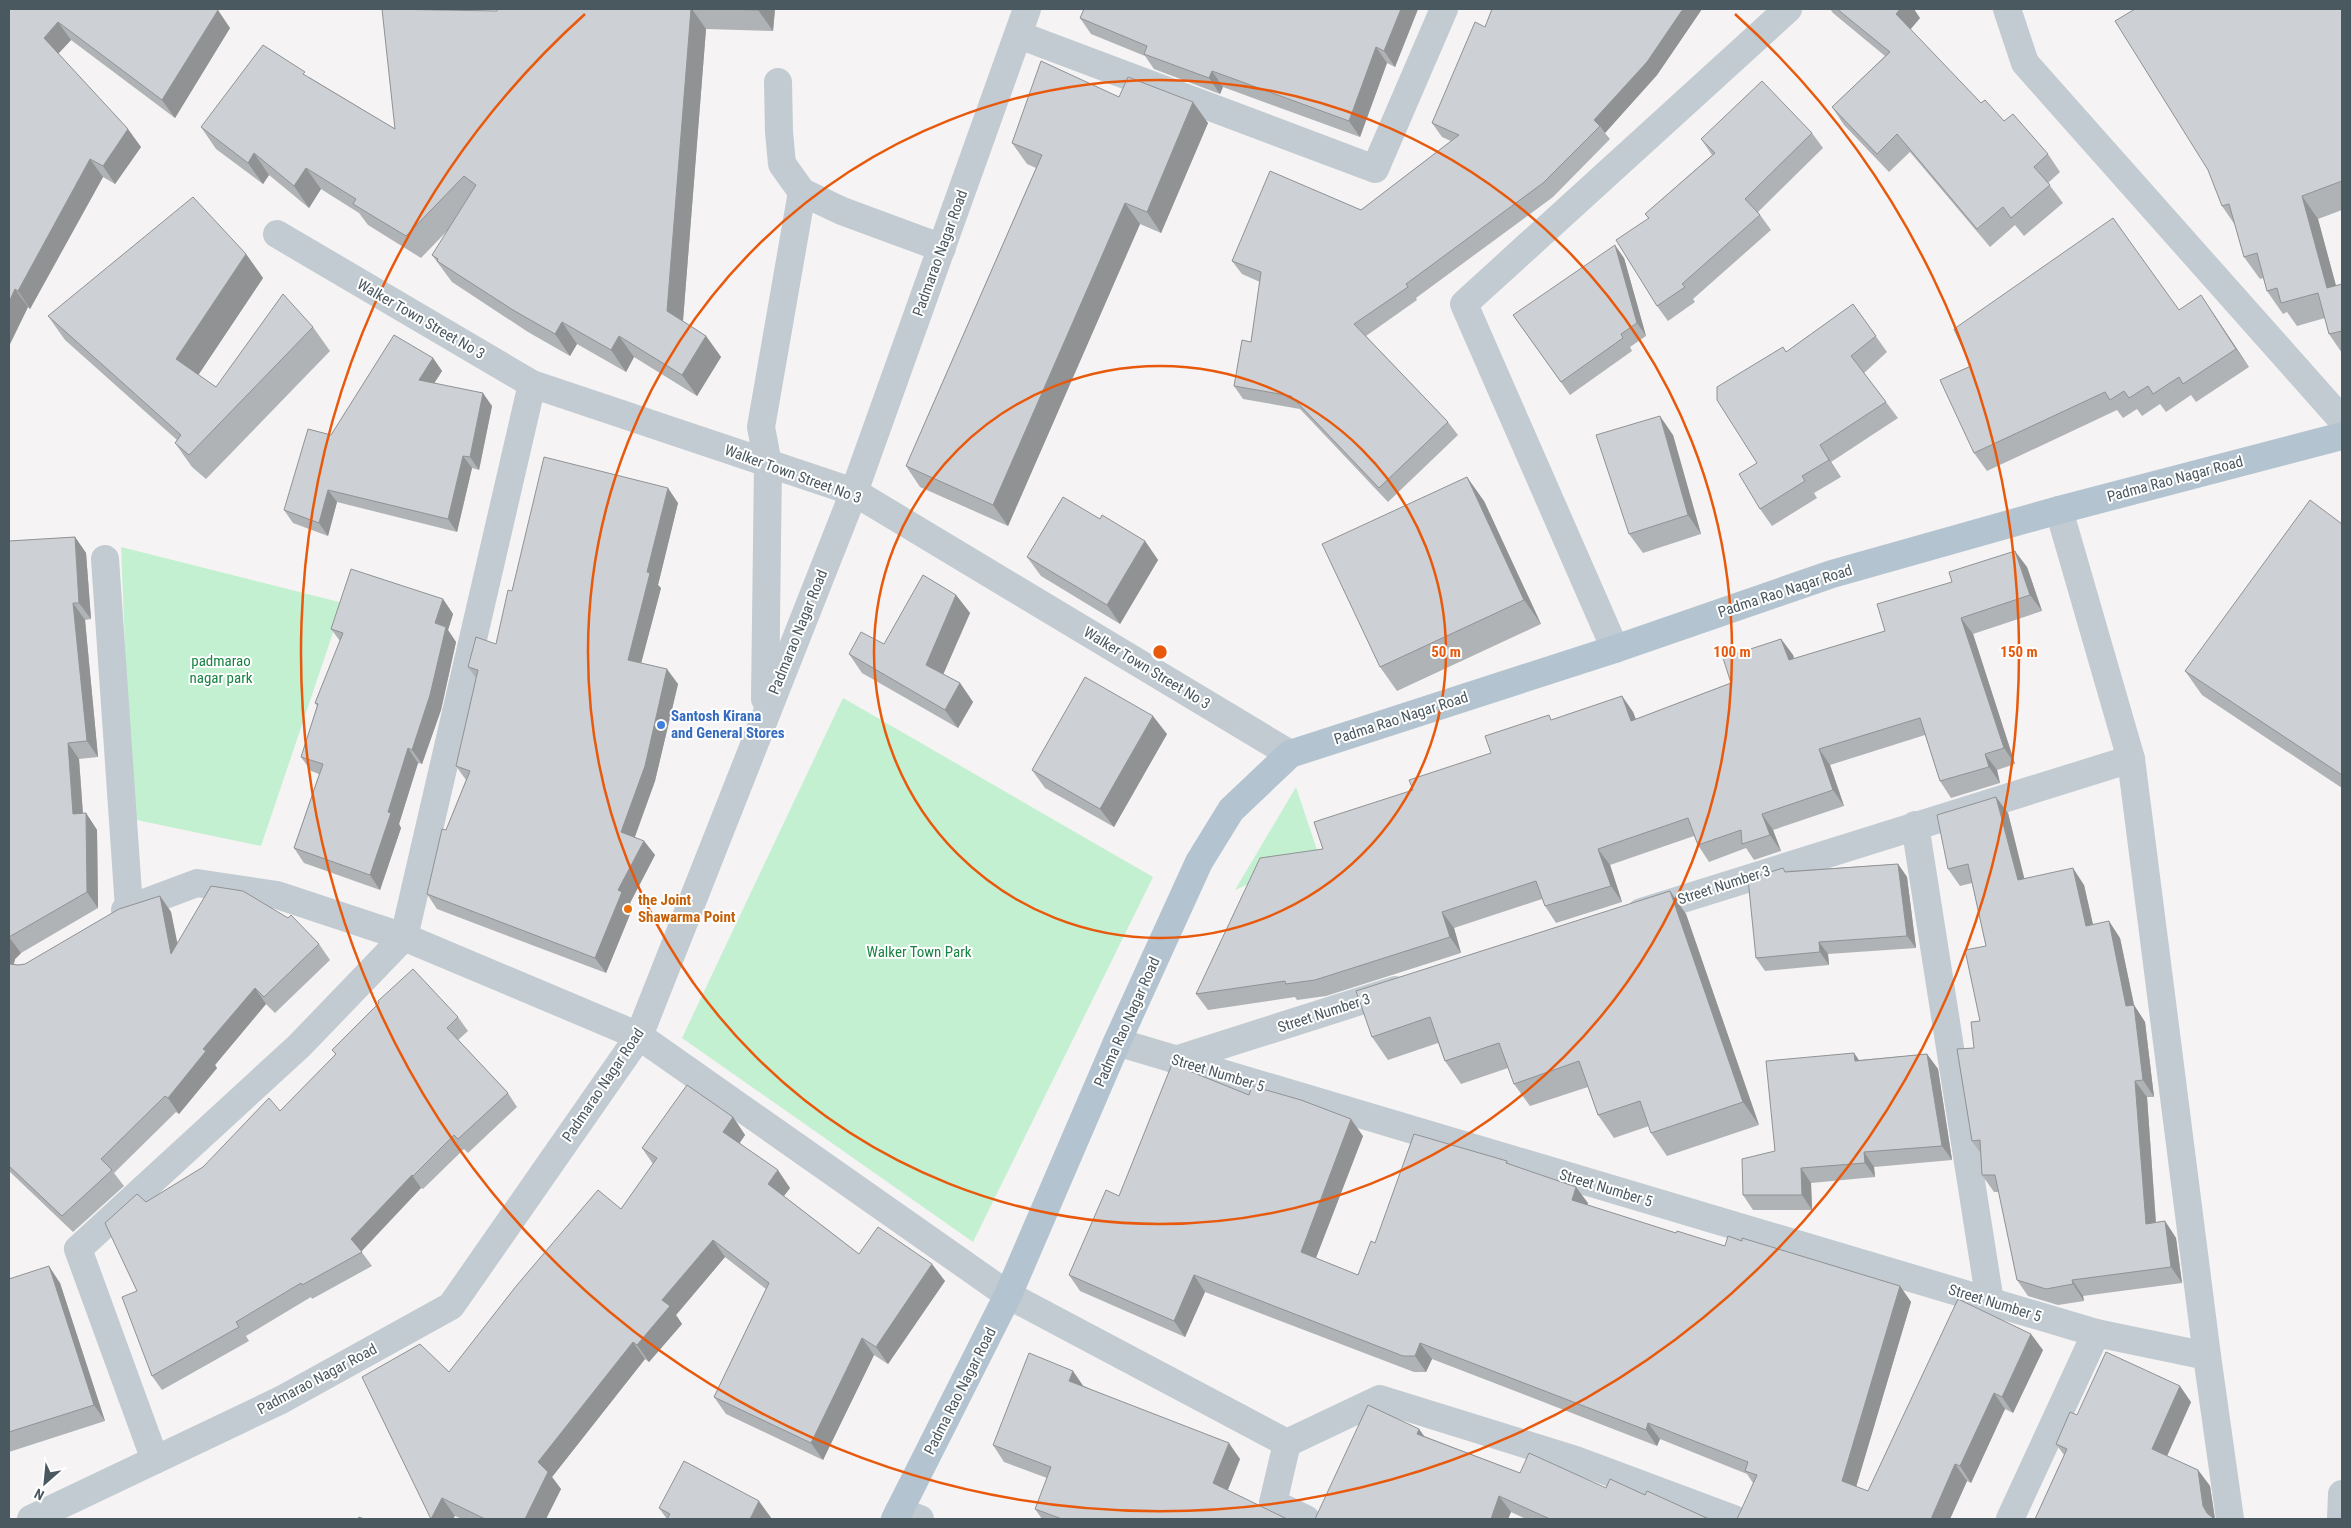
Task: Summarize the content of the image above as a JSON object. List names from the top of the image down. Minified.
{"streets":{"main road":["Padma Rao Nagar Road"],"street":["Padmarao Nagar Road","Walker Town Street No 3","Street Number 3","Street Number 5"]},"crossings":[["Padmarao Nagar Road","Walker Town Street No 3"],["Walker Town Street No 3","Padma Rao Nagar Road"],["Padma Rao Nagar Road","Street Number 5"],["Street Number 3","Street Number 5"]],"parks":["padmarao nagar park","Walker Town Park"],"places":["Santosh Kirana and General Stores","the Joint Shawarma Point"],"north":"bottom left","rings":["50 m","100 m","150 m"]}
